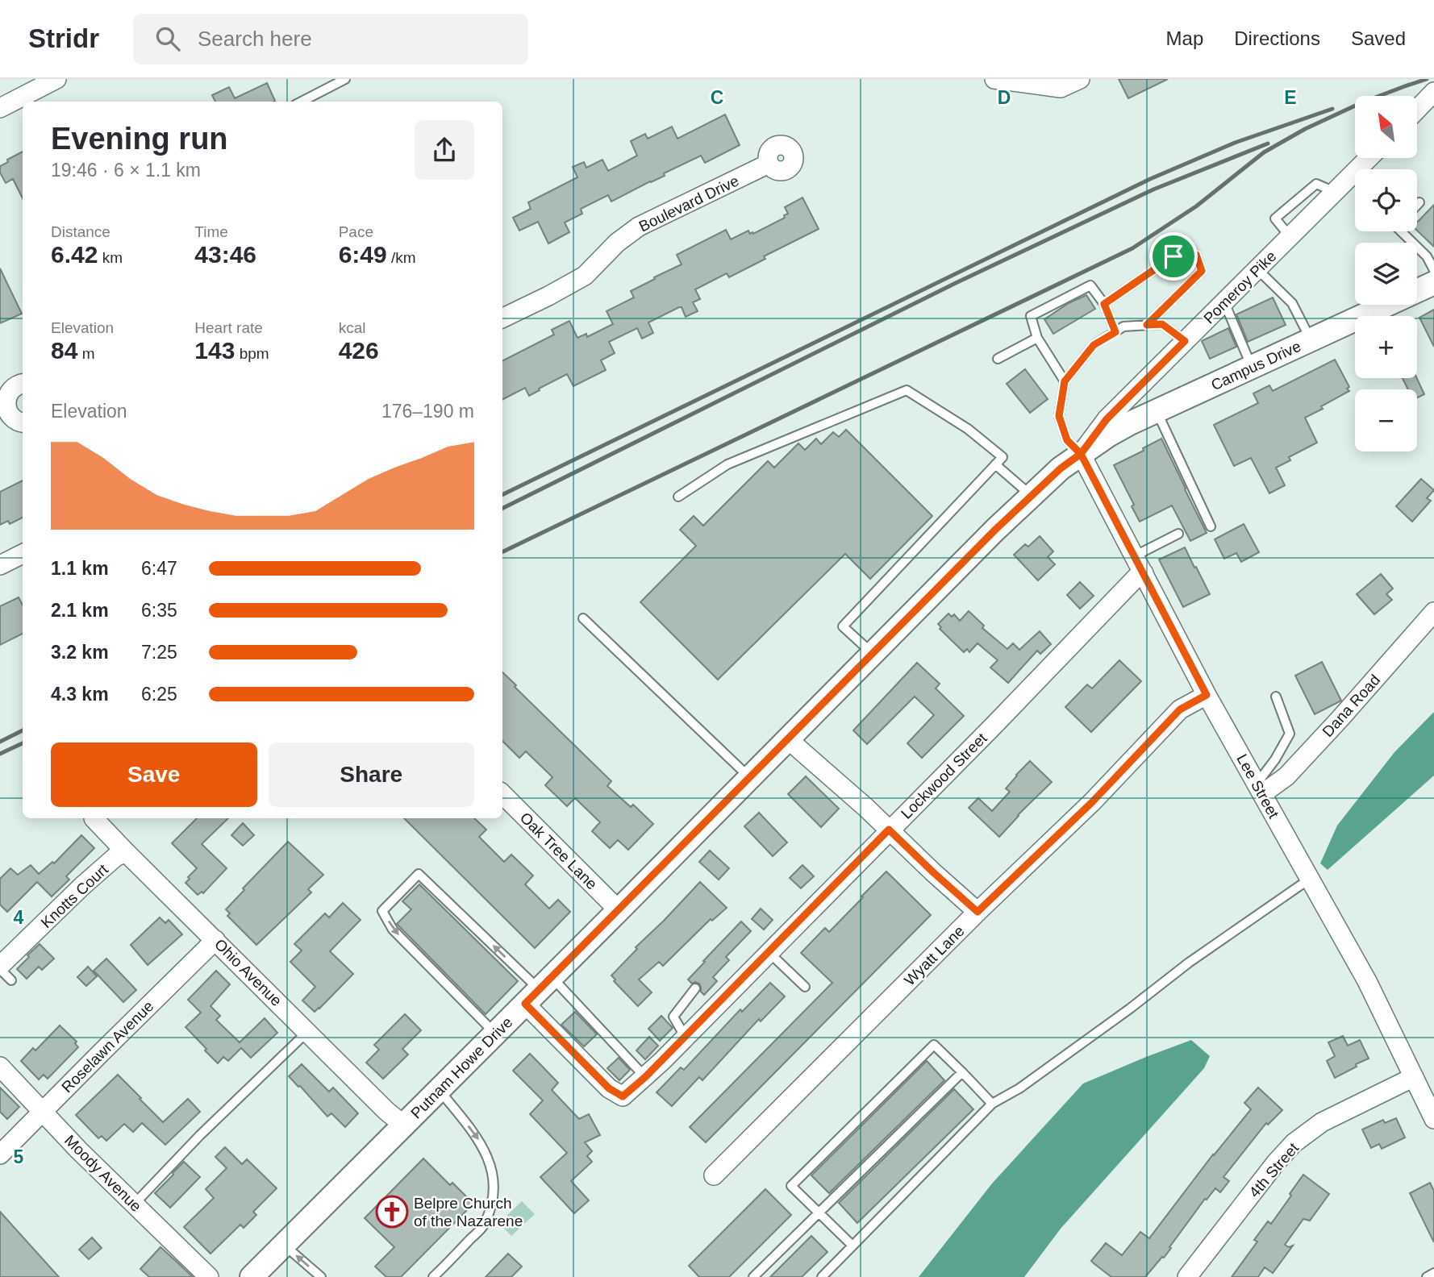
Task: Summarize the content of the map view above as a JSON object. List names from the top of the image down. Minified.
{"streets":{"street":["Boulevard Drive","Pomeroy Pike","Campus Drive","Dana Road","Lockwood Street","Lee Street","Oak Tree Lane","Knotts Court","Wyatt Lane","Ohio Avenue","Roselawn Avenue","Putnam Howe Drive","4th Street","Moody Avenue"]},"crossings":[["Pomeroy Pike","Campus Drive"],["Pomeroy Pike","Lee Street"],["Pomeroy Pike","Putnam Howe Drive"],["Campus Drive","Lee Street"],["Campus Drive","Putnam Howe Drive"],["Dana Road","Lee Street"],["Lockwood Street","Lee Street"],["Lockwood Street","Putnam Howe Drive"],["Lee Street","Wyatt Lane"],["Lee Street","Putnam Howe Drive"],["Lee Street","4th Street"],["Oak Tree Lane","Putnam Howe Drive"],["Knotts Court","Ohio Avenue"],["Ohio Avenue","Roselawn Avenue"],["Ohio Avenue","Putnam Howe Drive"],["Roselawn Avenue","Moody Avenue"]],"places":{"church":["Belpre Church of the Nazarene"]},"north":"top left","page":{"header":"Stridr","search":"Search here","nav":["Map","Directions","Saved"],"map_buttons":["+","−"],"heading":["Evening run","19:46 · 6 × 1.1 km"],"stats":[["Distance","6.42 km"],["Time","43:46"],["Pace","6:49 /km"],["Elevation","84 m"],["Heart rate","143 bpm"],["kcal","426"]],"chart":["Elevation","176–190 m"],"list":[{"name":"1.1 km","note":"6:47"},{"name":"2.1 km","note":"6:35"},{"name":"3.2 km","note":"7:25"},{"name":"4.3 km","note":"6:25"}],"buttons":["Save","Share"]},"grid":{"columns":["C","D","E"],"rows":["4","5"]}}
